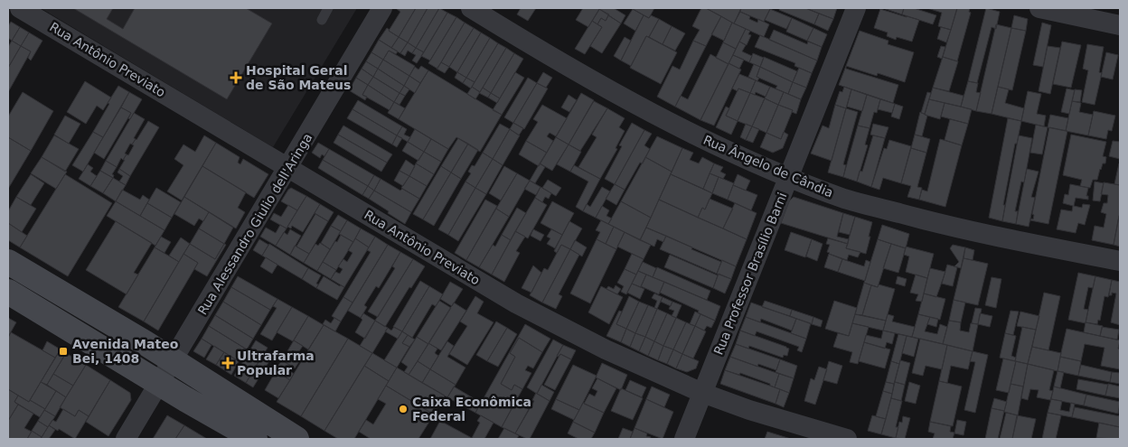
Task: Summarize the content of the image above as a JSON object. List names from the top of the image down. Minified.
{"streets":{"street":["Rua Antônio Previato","Rua Ângelo de Cândia","Rua Alessandro Giulio dell'Aringa","Rua Professor Brasílio Barni"]},"crossings":[["Rua Antônio Previato","Rua Alessandro Giulio dell'Aringa"],["Rua Antônio Previato","Rua Professor Brasílio Barni"],["Rua Ângelo de Cândia","Rua Professor Brasílio Barni"]],"places":{"health":["Hospital Geral de São Mateus","Ultrafarma Popular"],"transit":["Avenida Mateo Bei, 1408"],"other":["Caixa Econômica Federal"]}}
